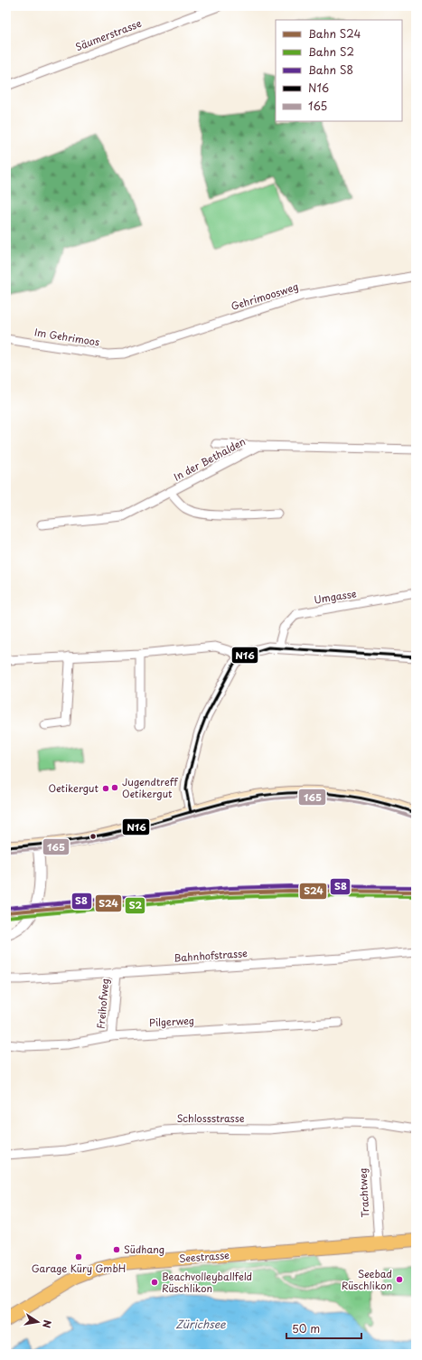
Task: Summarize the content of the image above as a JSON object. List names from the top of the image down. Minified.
{"streets":{"main road":["Seestrasse"],"street":["Säumerstrasse","Gehrimoosweg","Im Gehrimoos","In der Bethalden","Umgasse","Bahnhofstrasse","Freihofweg","Pilgerweg","Schlossstrasse","Trachtweg"]},"crossings":[["Gehrimoosweg","Im Gehrimoos"],["Bahnhofstrasse","Freihofweg"],["Freihofweg","Pilgerweg"],["Trachtweg","Seestrasse"]],"water":["Zürichsee"],"places":["Jugendtreff Oetikergut","Oetikergut","Südhang","Garage Küry GmbH","Seebad Rüschlikon","Beachvolleyballfeld Rüschlikon"],"lines":["transit line N16","transit line 165","rail line S8","rail line S24","rail line S2"],"legend":["Bahn S24","Bahn S2","Bahn S8","N16","165"],"scale_bar":"50 m","north":"right"}
